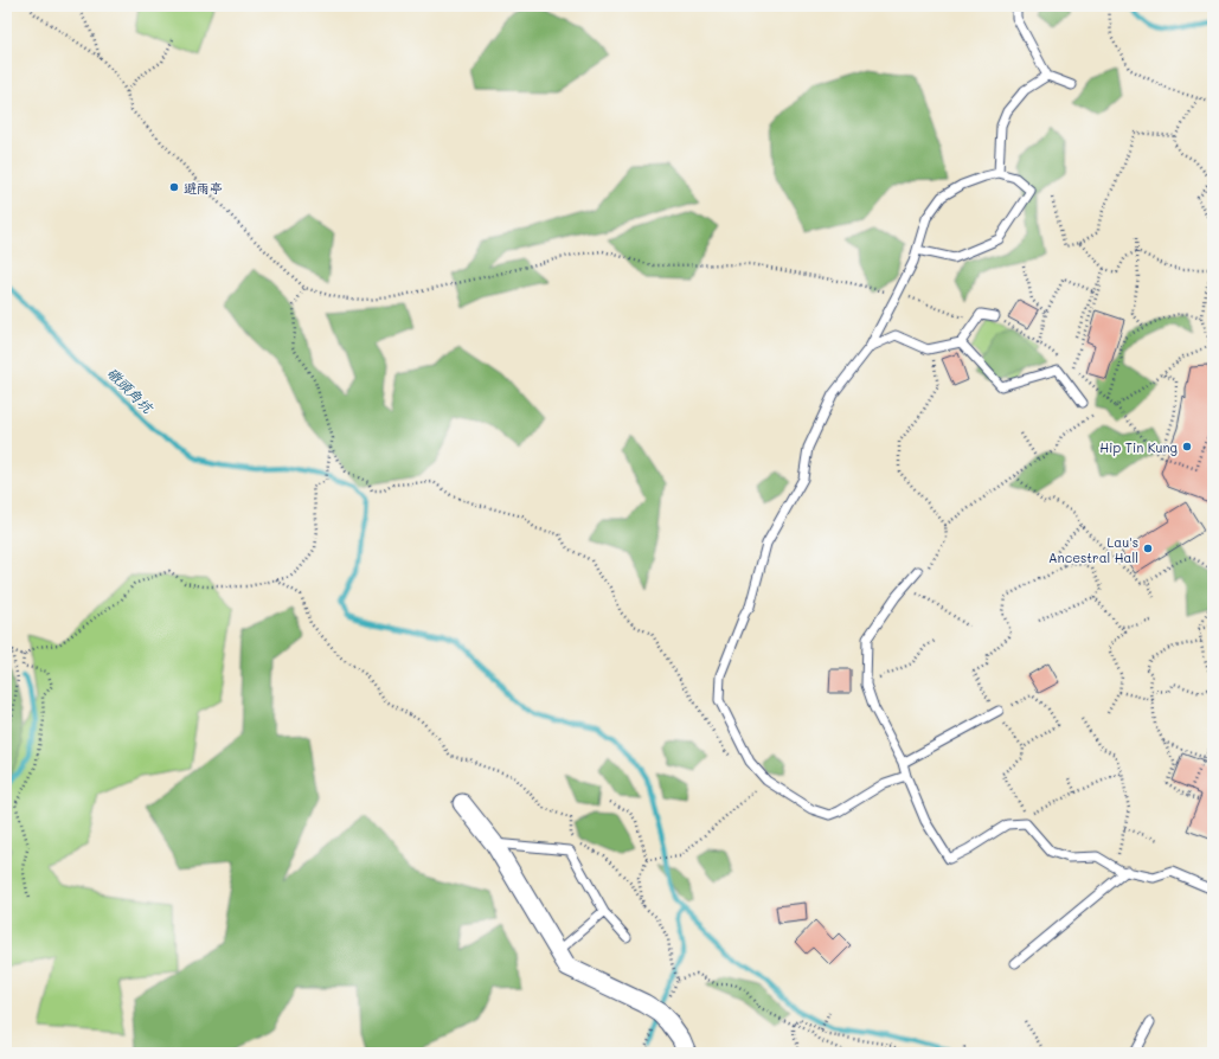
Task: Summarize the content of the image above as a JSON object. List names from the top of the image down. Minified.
{"water":["䃟頭角坑"],"places":["避雨亭","Hip Tin Kung","Lau's Ancestral Hall"]}
